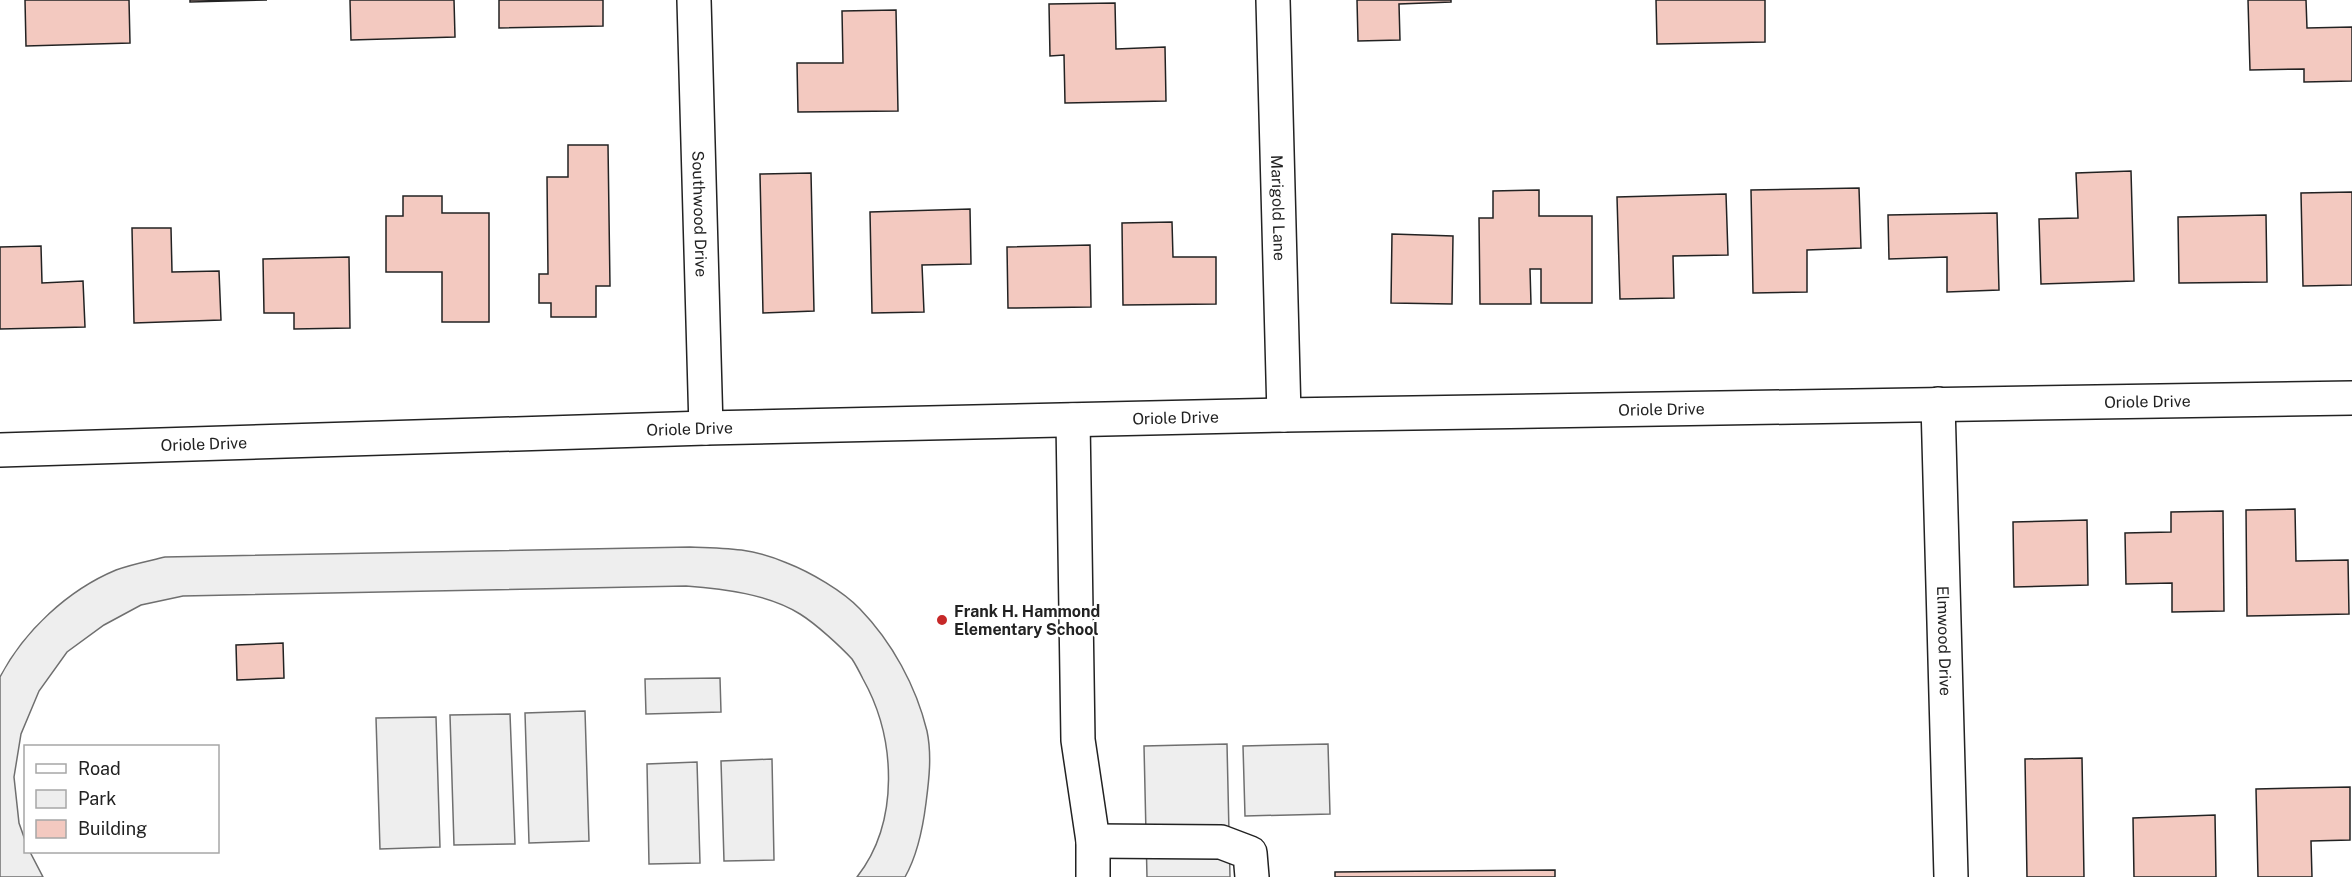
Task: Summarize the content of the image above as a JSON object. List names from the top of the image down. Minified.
{"streets":{"street":["Marigold Lane","Southwood Drive","Oriole Drive","Elmwood Drive"]},"crossings":[["Marigold Lane","Oriole Drive"],["Southwood Drive","Oriole Drive"],["Oriole Drive","Elmwood Drive"]],"places":["Frank H. Hammond Elementary School"],"legend":["Road","Park","Building"]}
